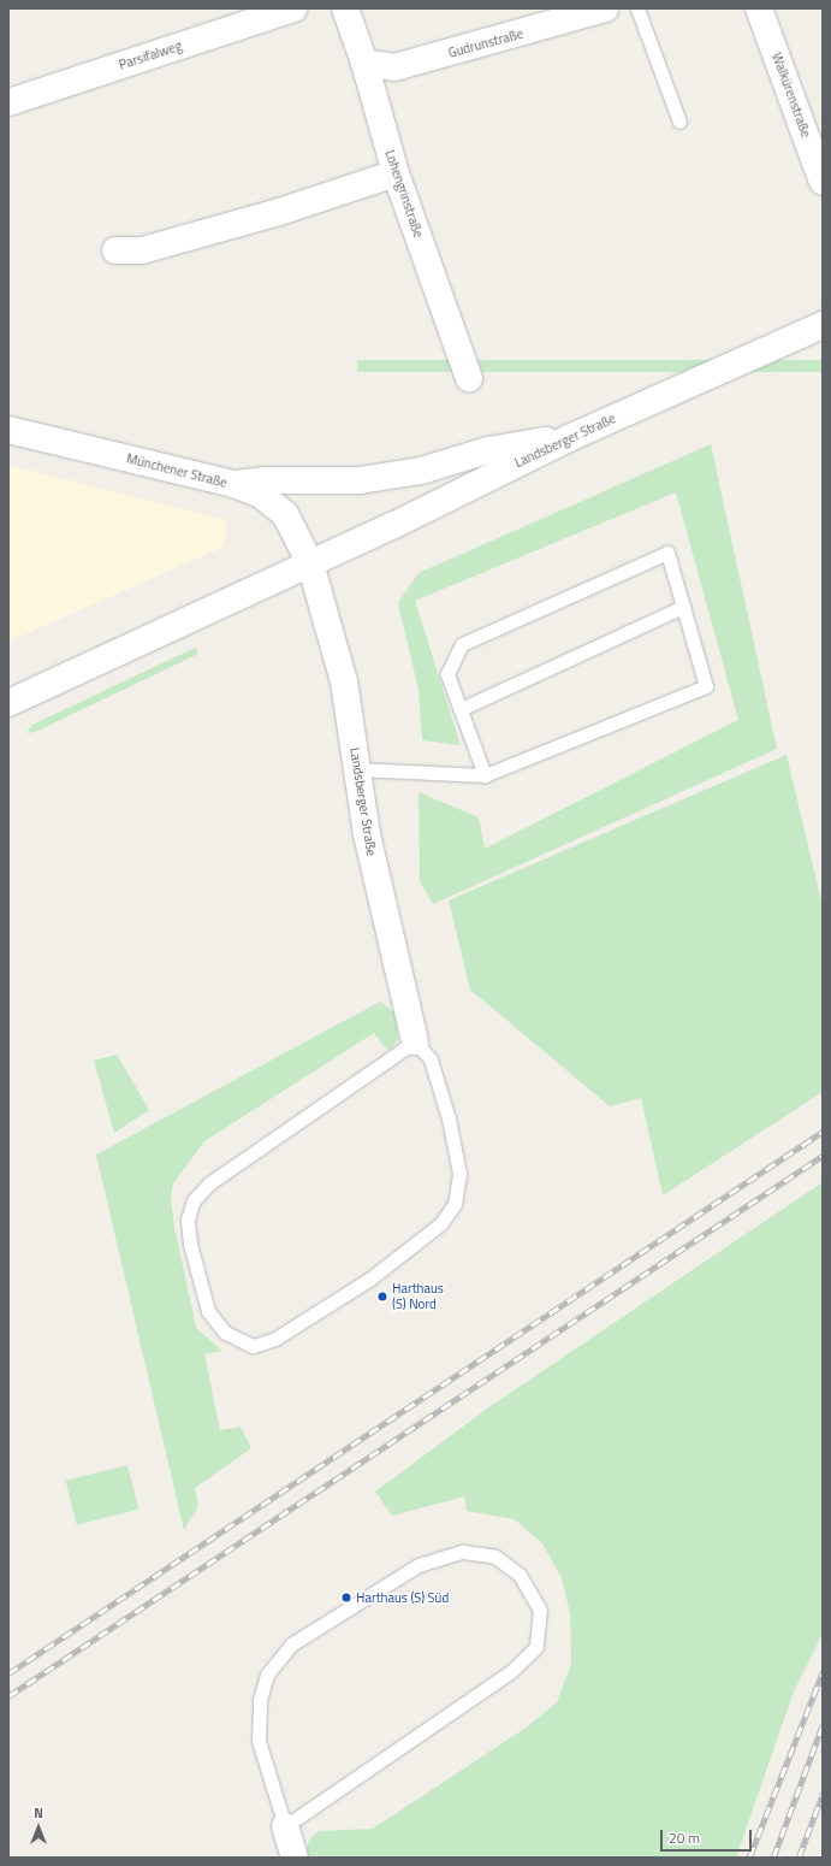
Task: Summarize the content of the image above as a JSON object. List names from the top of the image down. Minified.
{"streets":{"street":["Gudrunstraße","Parsifalweg","Walkürenstraße","Lohengrinstraße","Landsberger Straße","Münchener Straße"]},"crossings":[["Gudrunstraße","Lohengrinstraße"],["Landsberger Straße","Münchener Straße"]],"places":["Harthaus (S) Nord","Harthaus (S) Süd"],"scale_bar":"20 m","north":"top"}
